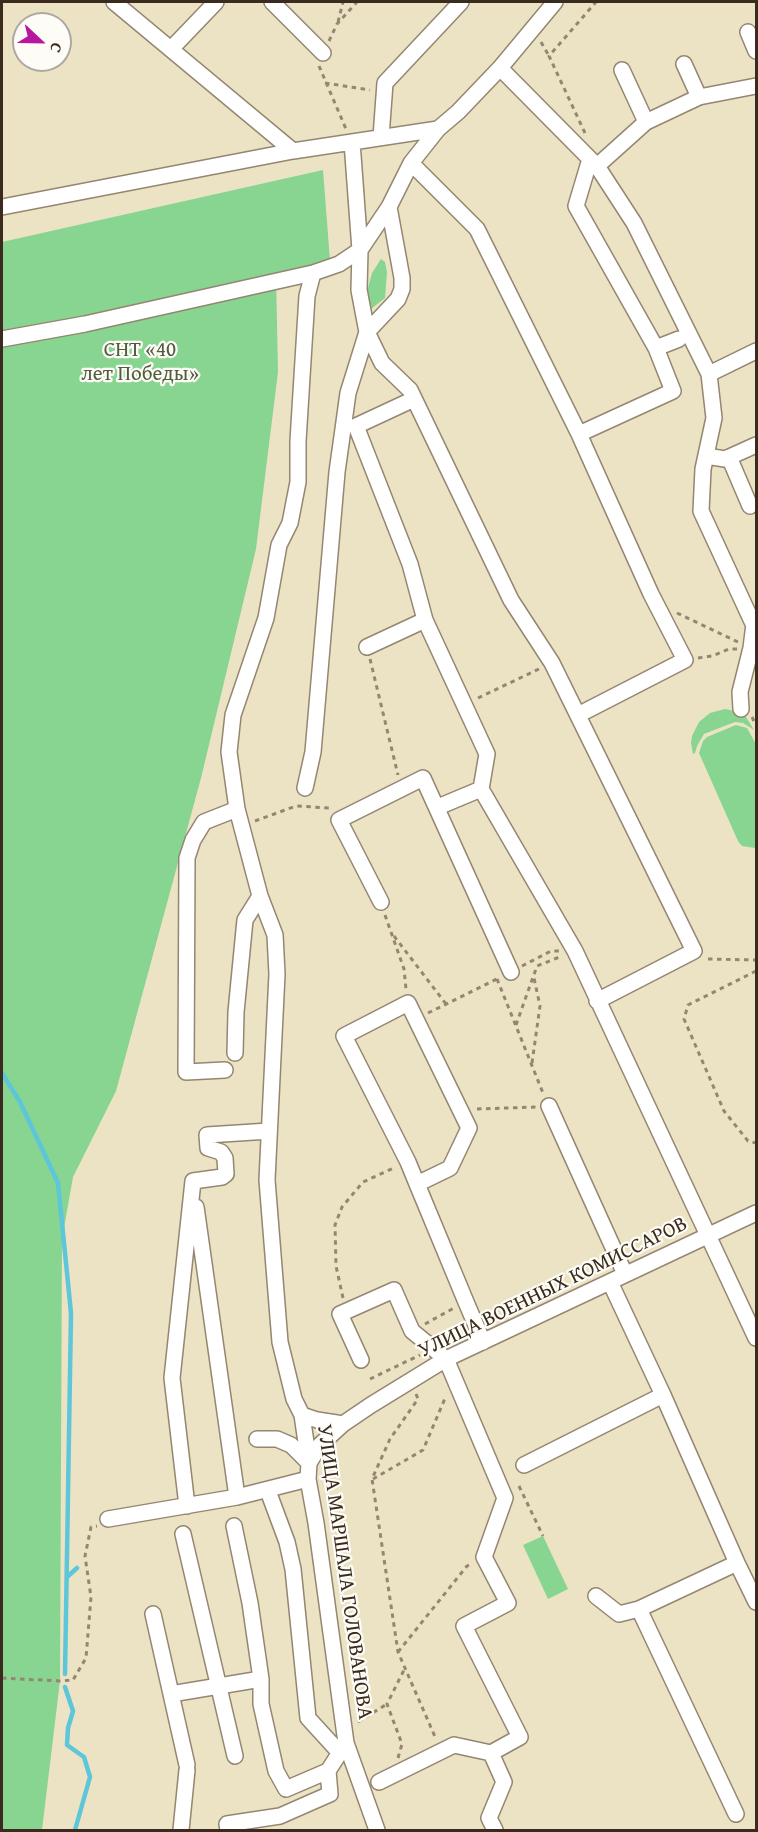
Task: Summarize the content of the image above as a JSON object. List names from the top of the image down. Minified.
{"streets":{"street":["УЛИЦА ВОЕННЫХ КОМИССАРОВ","УЛИЦА МАРШАЛА ГОЛОВАНОВА"]},"crossings":[["УЛИЦА ВОЕННЫХ КОМИССАРОВ","УЛИЦА МАРШАЛА ГОЛОВАНОВА"]],"parks":["СНТ «40 лет Победы»"],"north":"right"}
